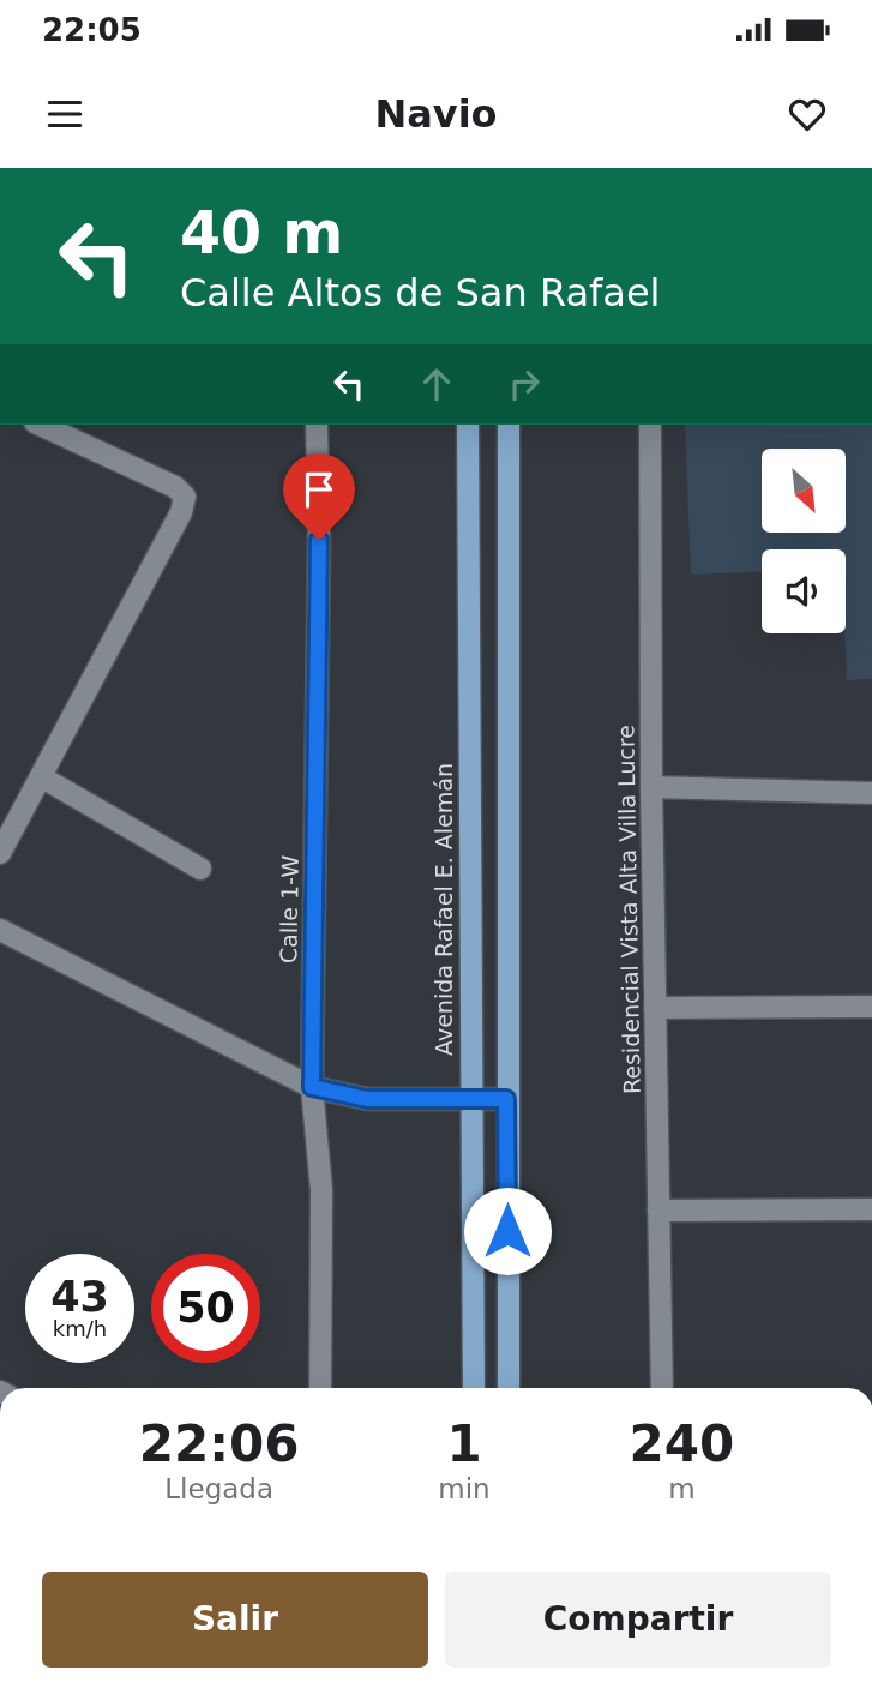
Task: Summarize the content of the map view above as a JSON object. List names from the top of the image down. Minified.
{"streets":{"main road":["Avenida Rafael E. Alemán"],"street":["Calle 1-W","Residencial Vista Alta Villa Lucre"]},"north":"bottom right","page":{"status":"22:05","header":"Navio","turn":["40 m","Calle Altos de San Rafael"],"speed":"43 km/h","limit":"50","eta":["22:06","Llegada","1","min","240","m"],"buttons":["Salir","Compartir"]}}
